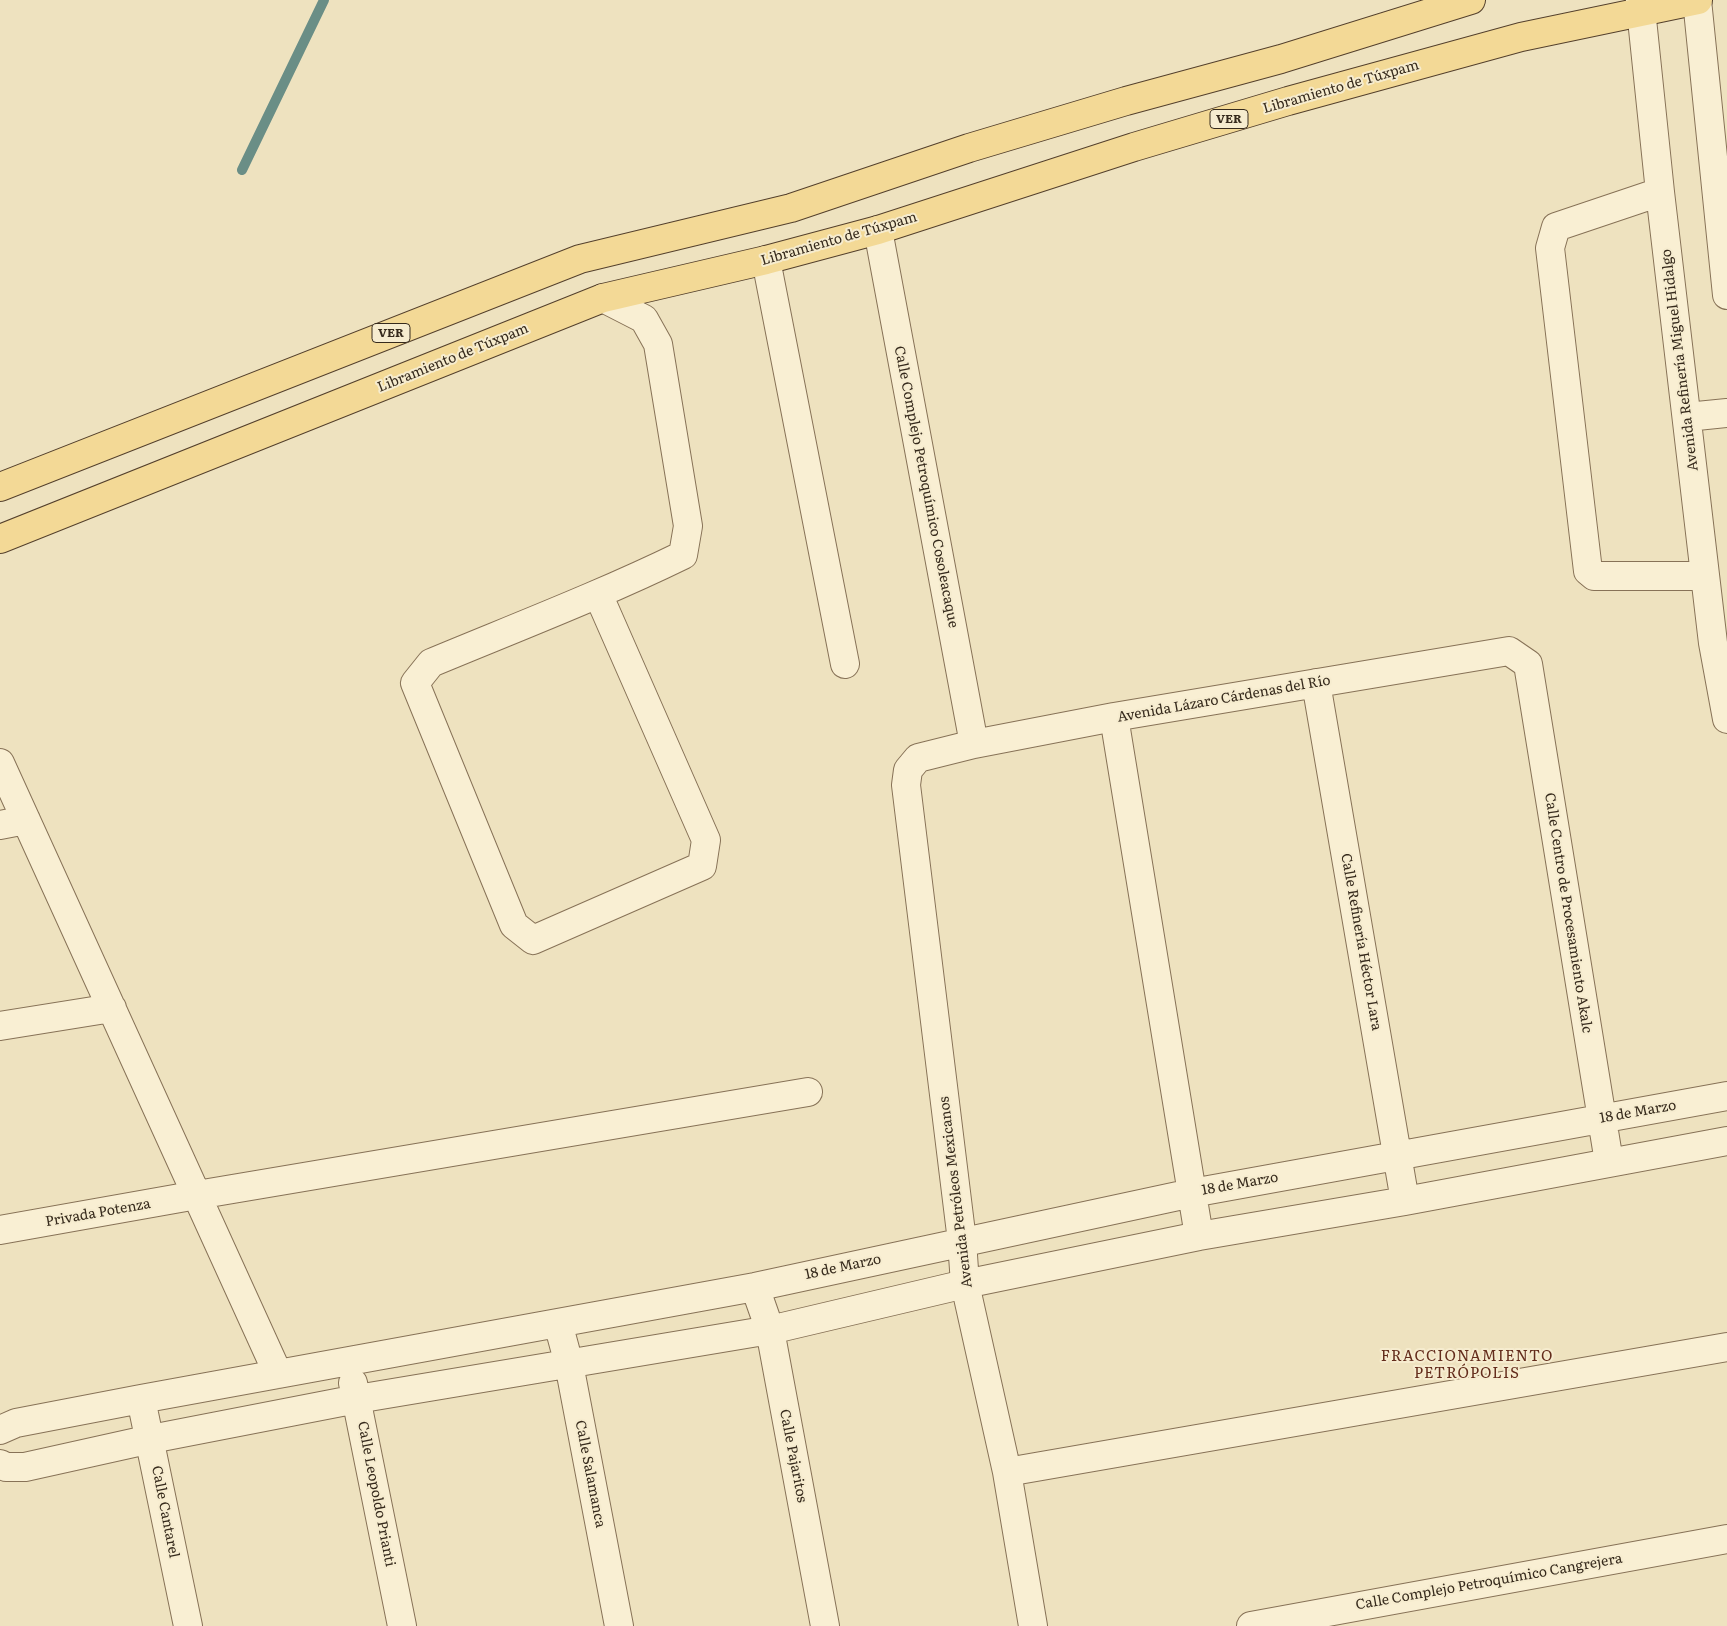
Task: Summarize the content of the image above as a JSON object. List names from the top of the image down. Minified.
{"streets":{"main road":["Libramiento de Túxpam","VER"],"street":["Avenida Refinería Miguel Hidalgo","Calle Complejo Petroquímico Cosoleacaque","Avenida Lázaro Cárdenas del Río","Calle Centro de Procesamiento Akalc","Calle Refinería Héctor Lara","18 de Marzo","Avenida Petróleos Mexicanos","Privada Potenza","Calle Pajaritos","Calle Salamanca","Calle Leopoldo Prianti","Calle Cantarel","Calle Complejo Petroquímico Cangrejera"]},"crossings":[["Libramiento de Túxpam","Avenida Refinería Miguel Hidalgo"],["Libramiento de Túxpam","Calle Complejo Petroquímico Cosoleacaque"],["Calle Complejo Petroquímico Cosoleacaque","Avenida Lázaro Cárdenas del Río"],["Avenida Lázaro Cárdenas del Río","Calle Centro de Procesamiento Akalc"],["Avenida Lázaro Cárdenas del Río","Calle Refinería Héctor Lara"],["Avenida Lázaro Cárdenas del Río","Avenida Petróleos Mexicanos"],["Calle Centro de Procesamiento Akalc","18 de Marzo"],["Calle Refinería Héctor Lara","18 de Marzo"],["18 de Marzo","Avenida Petróleos Mexicanos"],["18 de Marzo","Calle Pajaritos"],["18 de Marzo","Calle Salamanca"],["18 de Marzo","Calle Leopoldo Prianti"],["18 de Marzo","Calle Cantarel"]],"districts":["FRACCIONAMIENTO PETRÓPOLIS"]}
